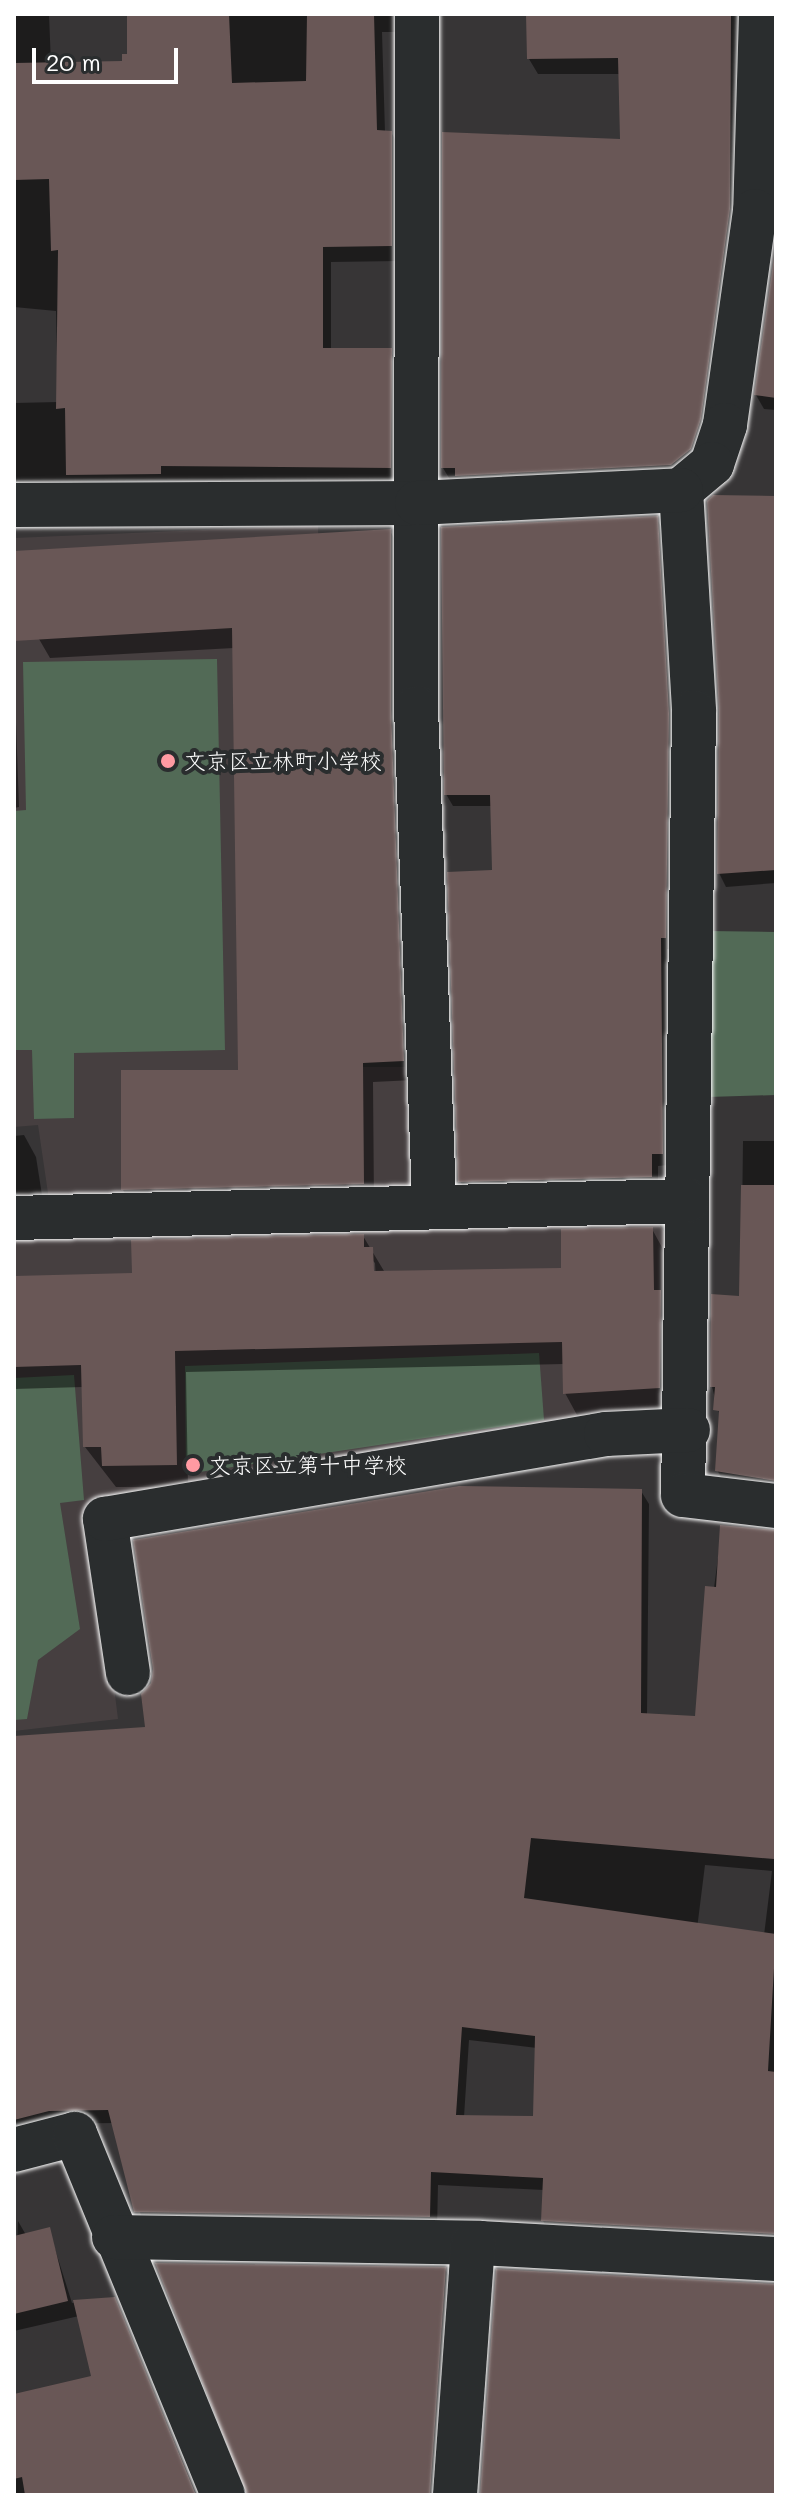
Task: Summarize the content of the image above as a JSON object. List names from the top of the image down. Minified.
{"places":["文京区立林町小学校","文京区立第十中学校"],"scale_bar":"20 m"}
